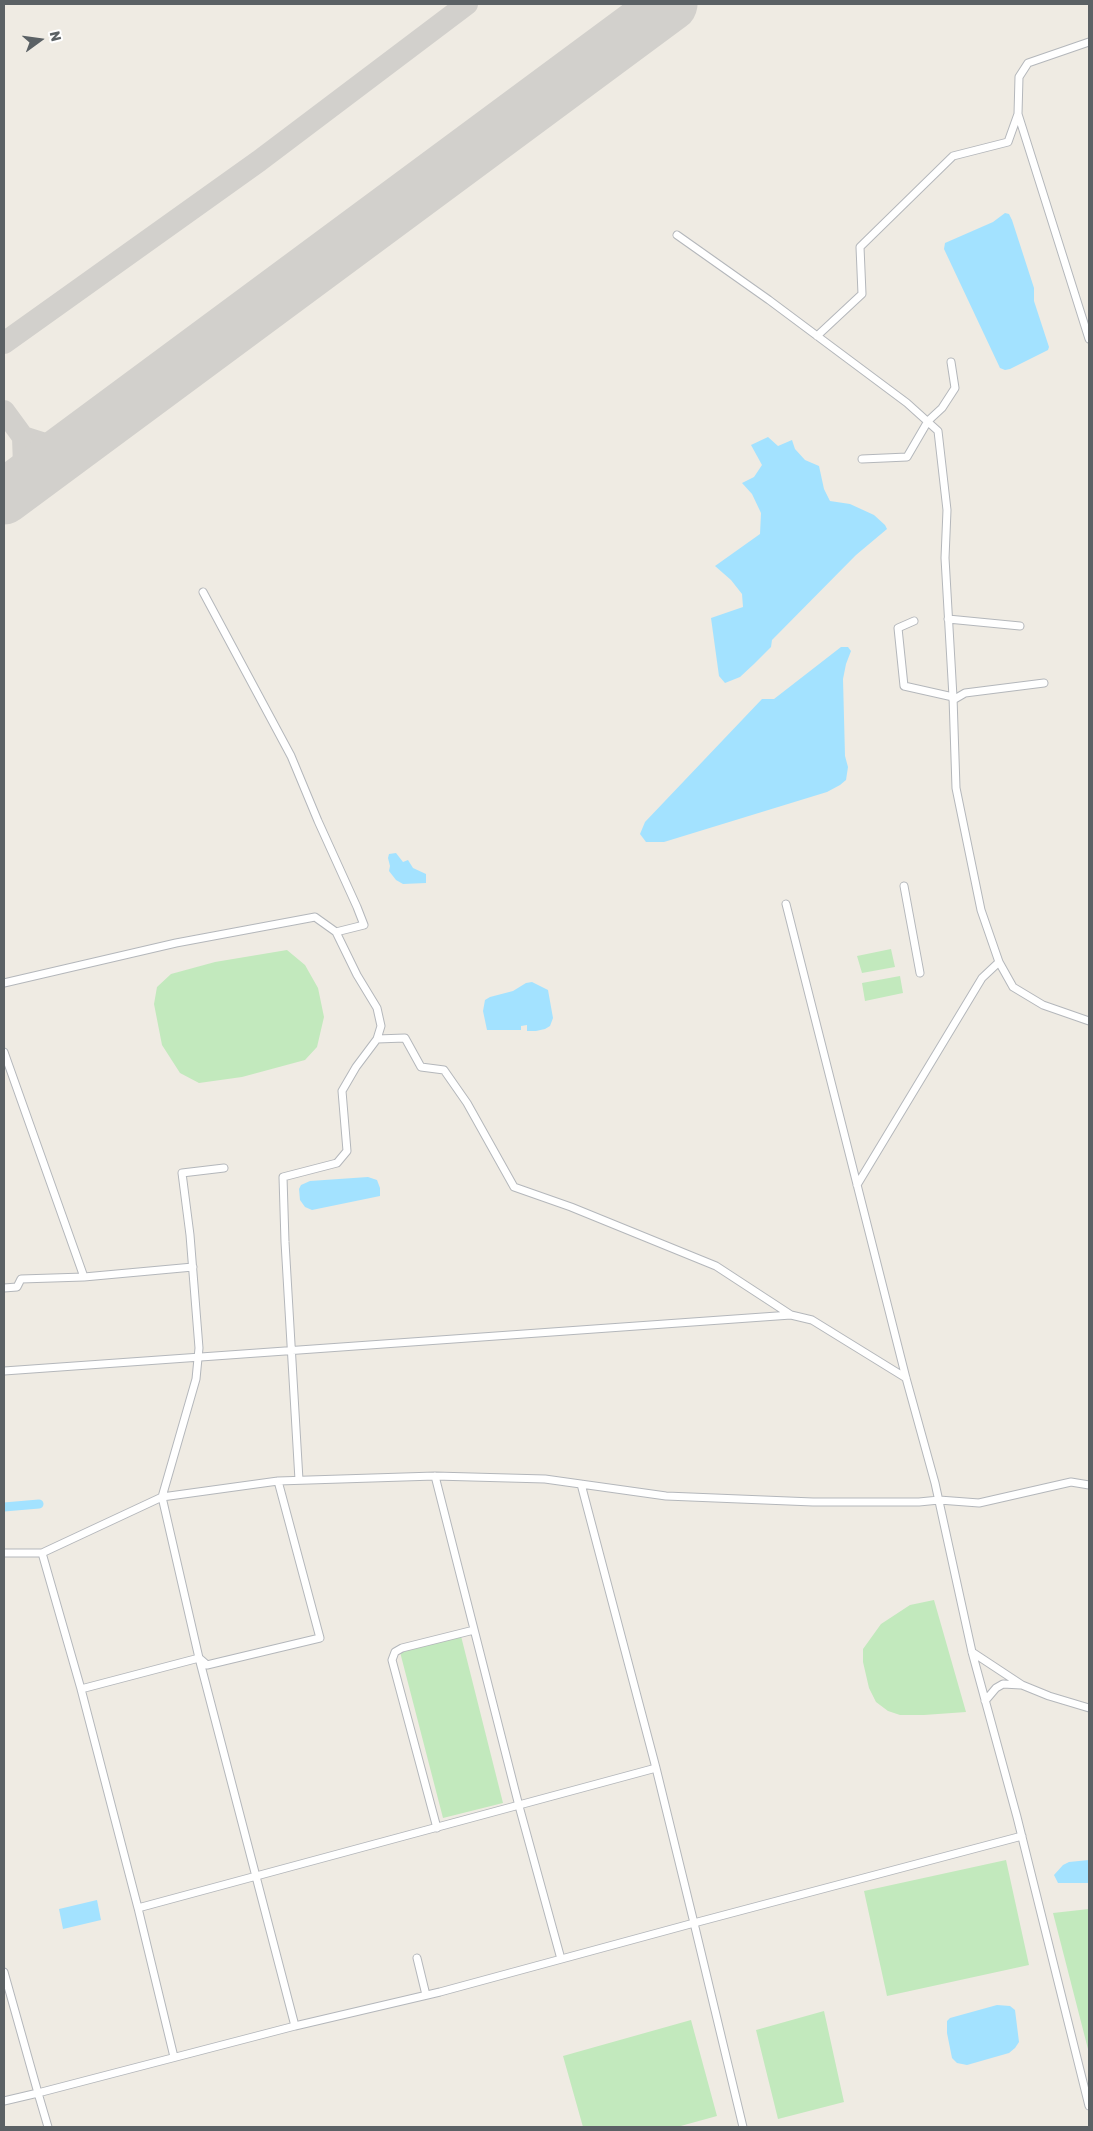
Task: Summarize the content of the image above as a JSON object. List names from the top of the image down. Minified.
{"north":"right"}
